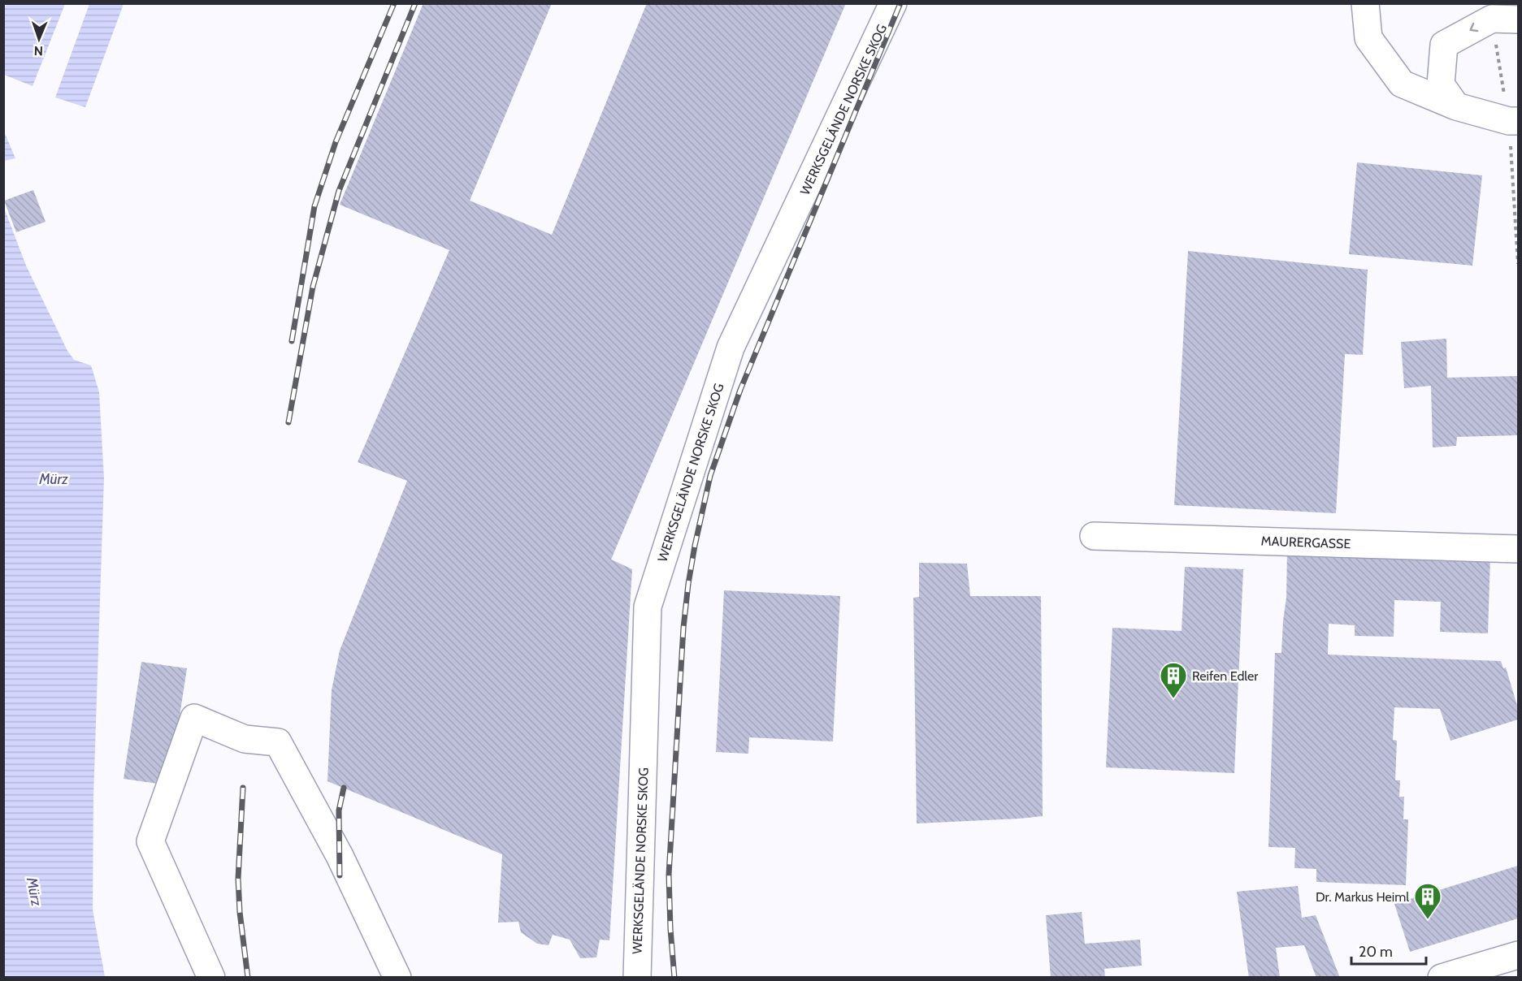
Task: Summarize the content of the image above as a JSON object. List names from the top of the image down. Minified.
{"streets":{"street":["WERKSGELÄNDE NORSKE SKOG","MAURERGASSE"]},"water":["Mürz"],"places":{"building":["Reifen Edler","Dr. Markus Heiml"]},"scale_bar":"20 m","north":"bottom"}
